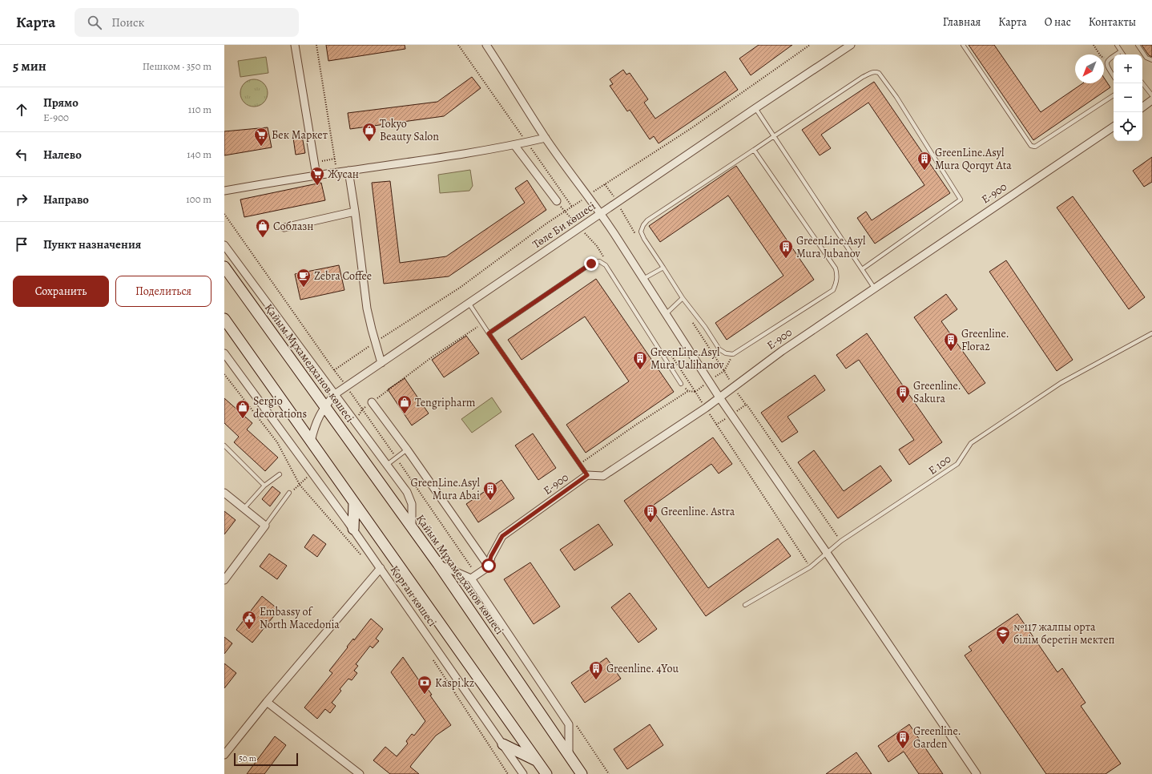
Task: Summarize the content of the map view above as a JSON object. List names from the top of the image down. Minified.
{"streets":{"main road":["Қайым Мұхамедханов көшесі"],"street":["E-900","Төле Би көшесі","Қорған көшесі"],"lane":["E 100"]},"crossings":[["Төле Би көшесі","Қайым Мұхамедханов көшесі"]],"places":{"shop":["Tokyo Beauty Salon","Соблазн","Tengripharm","Sergio decorations"],"supermarket":["Бек Маркет","Жусан"],"building":["GreenLine.Asyl Mura Qorqyt Ata","GreenLine.Asyl Mura Jubanov","Greenline. Flora2","GreenLine.Asyl Mura Ualihanov","Greenline. Sakura","GreenLine.Asyl Mura Abai","Greenline. Astra","Greenline. 4You","Greenline. Garden"],"cafe":["Zebra Coffee"],"public building":["Embassy of North Macedonia"],"school or university":["№117 жалпы орта білім беретін мектеп"],"bank":["Kaspi.kz"]},"scale_bar":"50 m","north":"bottom left","page":{"header":"Карта","search":"Поиск","nav":["Главная","Карта","О нас","Контакты"],"heading":["5 мин","Пешком · 350 m"],"map_buttons":["+","−"],"list":[["Прямо","E-900","110 m"],["Налево","140 m"],["Направо","100 m"],"Пункт назначения"],"buttons":["Сохранить","Поделиться"],"scale":"50 m"}}
